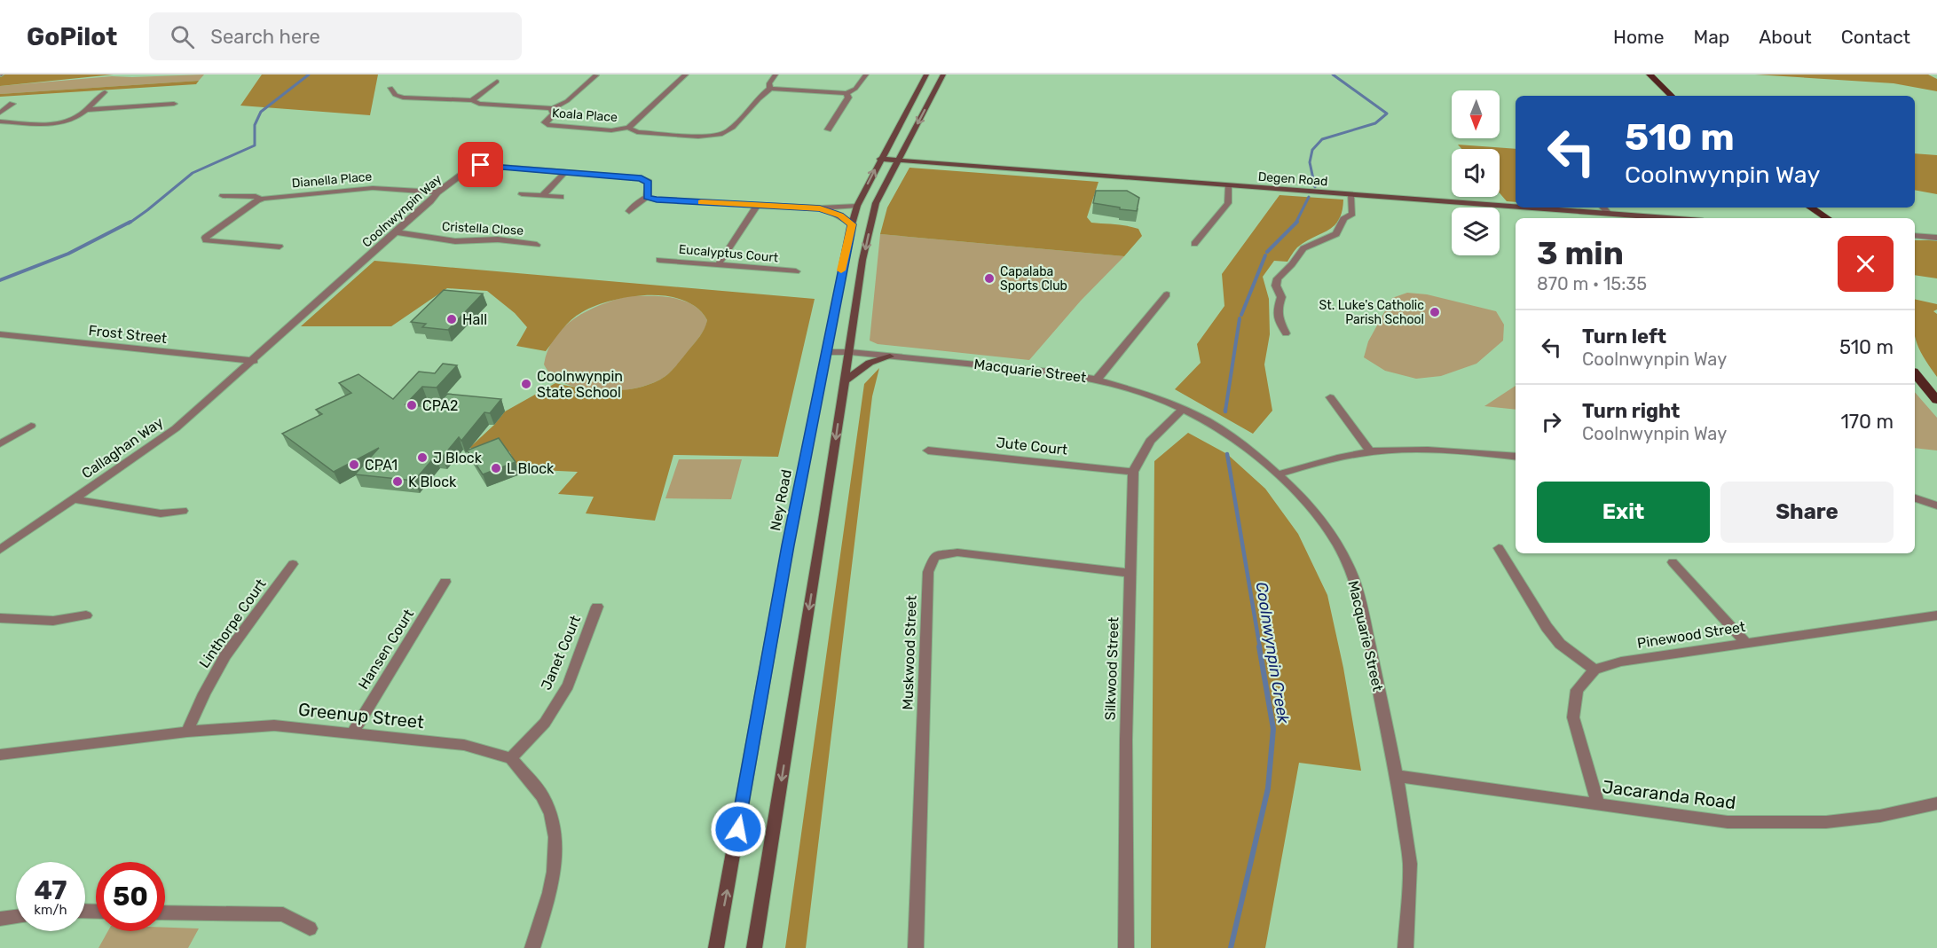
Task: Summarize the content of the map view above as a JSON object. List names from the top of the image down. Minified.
{"streets":{"main road":["Degen Road","Ney Road"],"street":["Koala Place","Dianella Place","Coolnwynpin Way","Cristella Close","Eucalyptus Court","Frost Street","Macquarie Street","Jute Court","Callaghan Way","Linthorpe Court","Pinewood Street","Hansen Court","Janet Court","Muskwood Street","Silkwood Street","Greenup Street","Jacaranda Road"]},"crossings":[["Degen Road","Ney Road"],["Dianella Place","Coolnwynpin Way"],["Coolnwynpin Way","Cristella Close"],["Coolnwynpin Way","Frost Street"],["Coolnwynpin Way","Callaghan Way"],["Frost Street","Callaghan Way"],["Macquarie Street","Ney Road"],["Macquarie Street","Silkwood Street"],["Macquarie Street","Jacaranda Road"],["Jute Court","Silkwood Street"],["Linthorpe Court","Greenup Street"],["Hansen Court","Greenup Street"],["Janet Court","Greenup Street"],["Muskwood Street","Silkwood Street"]],"water":["Coolnwynpin Creek"],"places":["Capalaba Sports Club","St. Luke's Catholic Parish School","Hall","Coolnwynpin State School","CPA2","J Block","CPA1","L Block","K Block"],"north":"bottom","page":{"header":"GoPilot","search":"Search here","nav":["Home","Map","About","Contact"],"turn":["510 m","Coolnwynpin Way"],"heading":["3 min","870 m · 15:35"],"list":[{"name":"Turn left","note":"Coolnwynpin Way","value":"510 m"},{"name":"Turn right","note":"Coolnwynpin Way","value":"170 m"}],"buttons":["Exit","Share"],"speed":"47 km/h","limit":"50"}}
